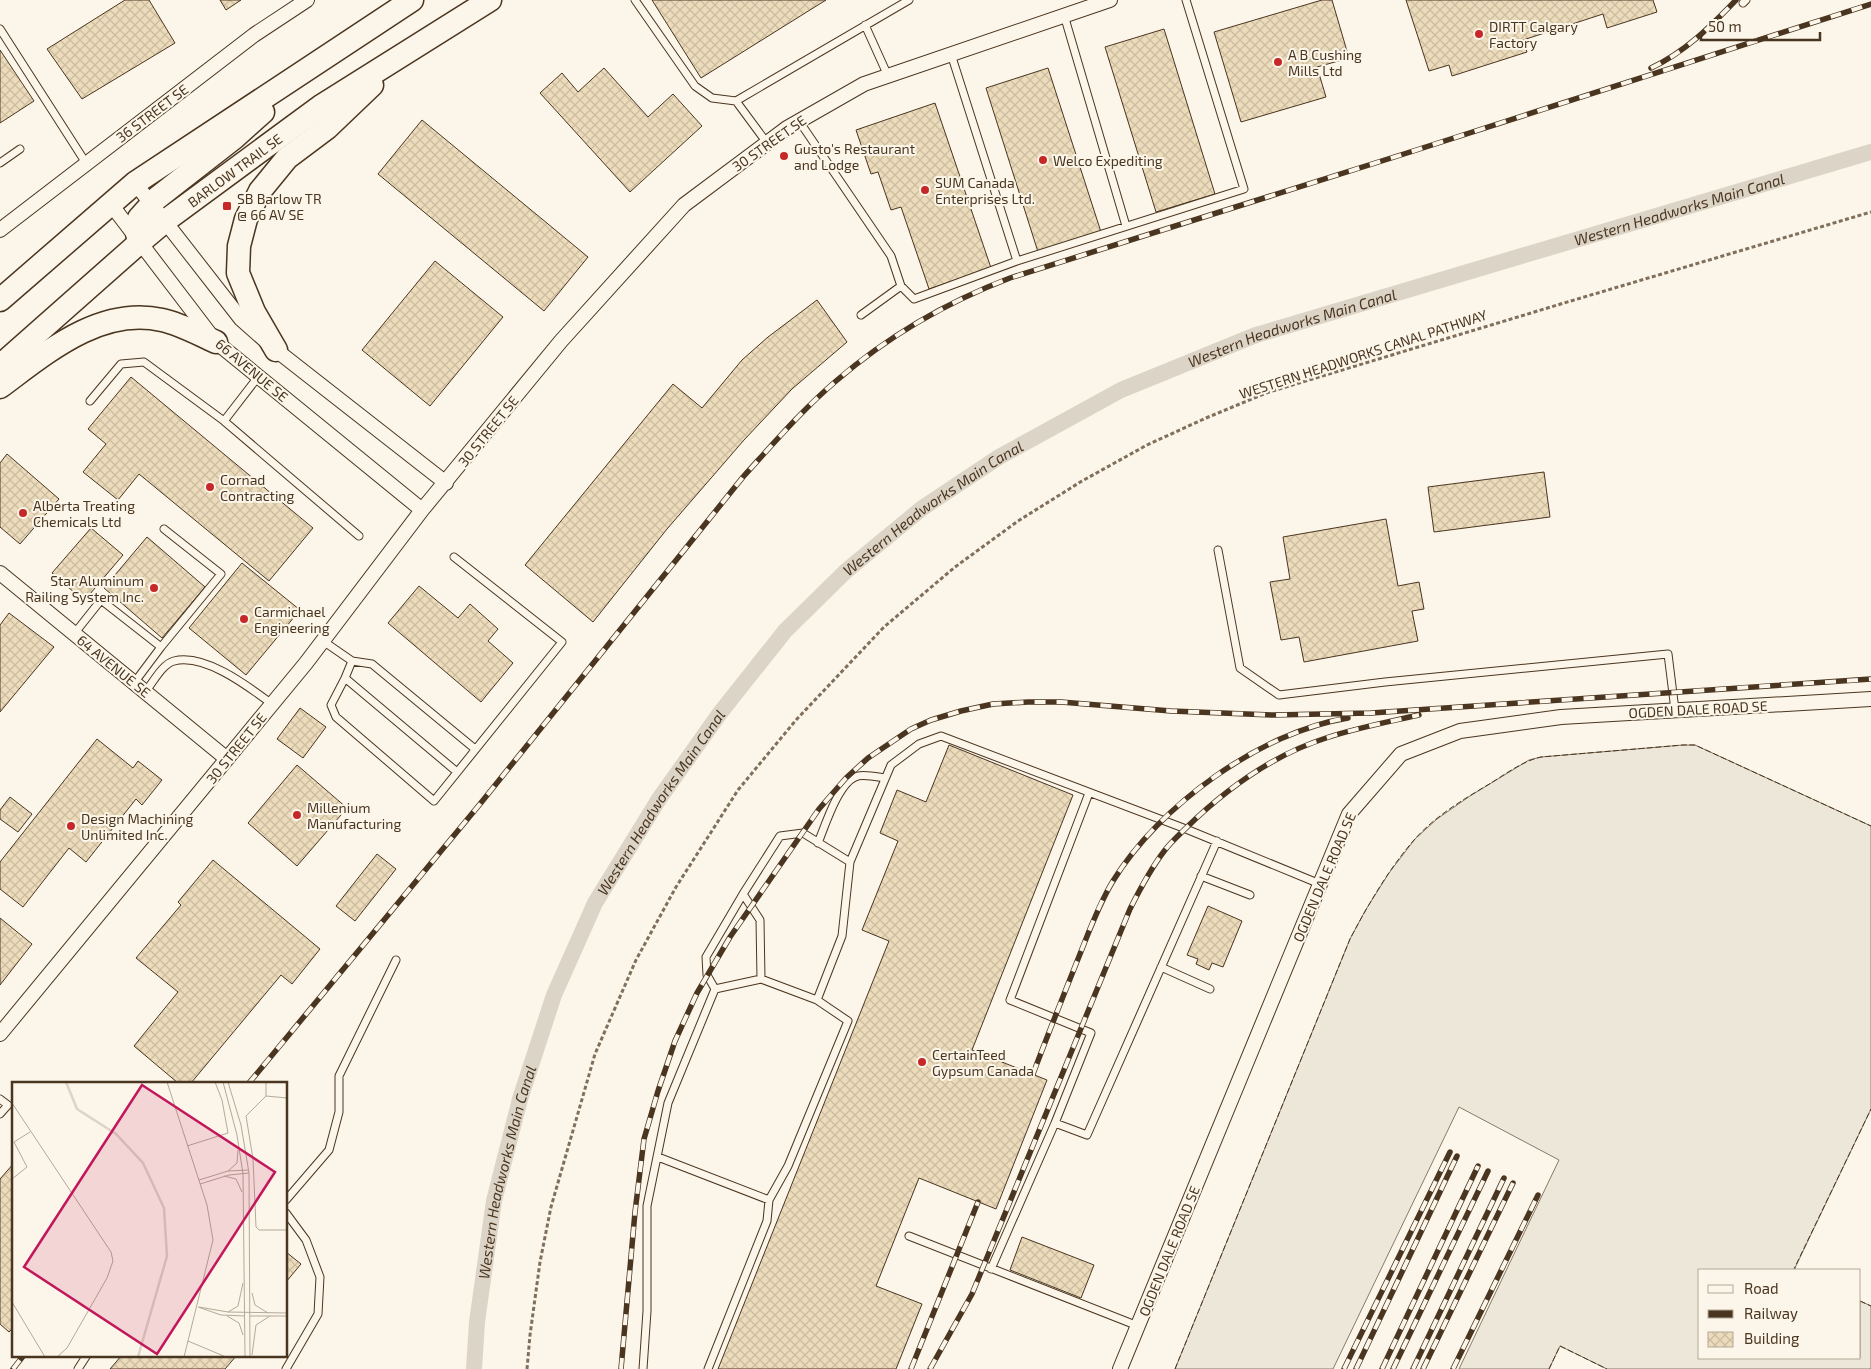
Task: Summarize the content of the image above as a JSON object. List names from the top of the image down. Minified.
{"streets":{"main road":["BARLOW TRAIL SE"],"street":["36 STREET SE","30 STREET SE","66 AVENUE SE","64 AVENUE SE","OGDEN DALE ROAD SE"],"path":["WESTERN HEADWORKS CANAL PATHWAY"]},"crossings":[["30 STREET SE","66 AVENUE SE"],["30 STREET SE","64 AVENUE SE"],["BARLOW TRAIL SE","66 AVENUE SE"]],"water":["Western Headworks Main Canal"],"places":{"other":["DIRTT Calgary Factory","A B Cushing Mills Ltd","Gusto's Restaurant and Lodge","Welco Expediting","SUM Canada Enterprises Ltd.","Cornad Contracting","Alberta Treating Chemicals Ltd","Star Aluminum Railing System Inc.","Carmichael Engineering","Millenium Manufacturing","Design Machining Unlimited Inc.","CertainTeed Gypsum Canada"],"transit":["SB Barlow TR @ 66 AV SE"]},"legend":["Road","Railway","Building"],"scale_bar":"50 m"}
